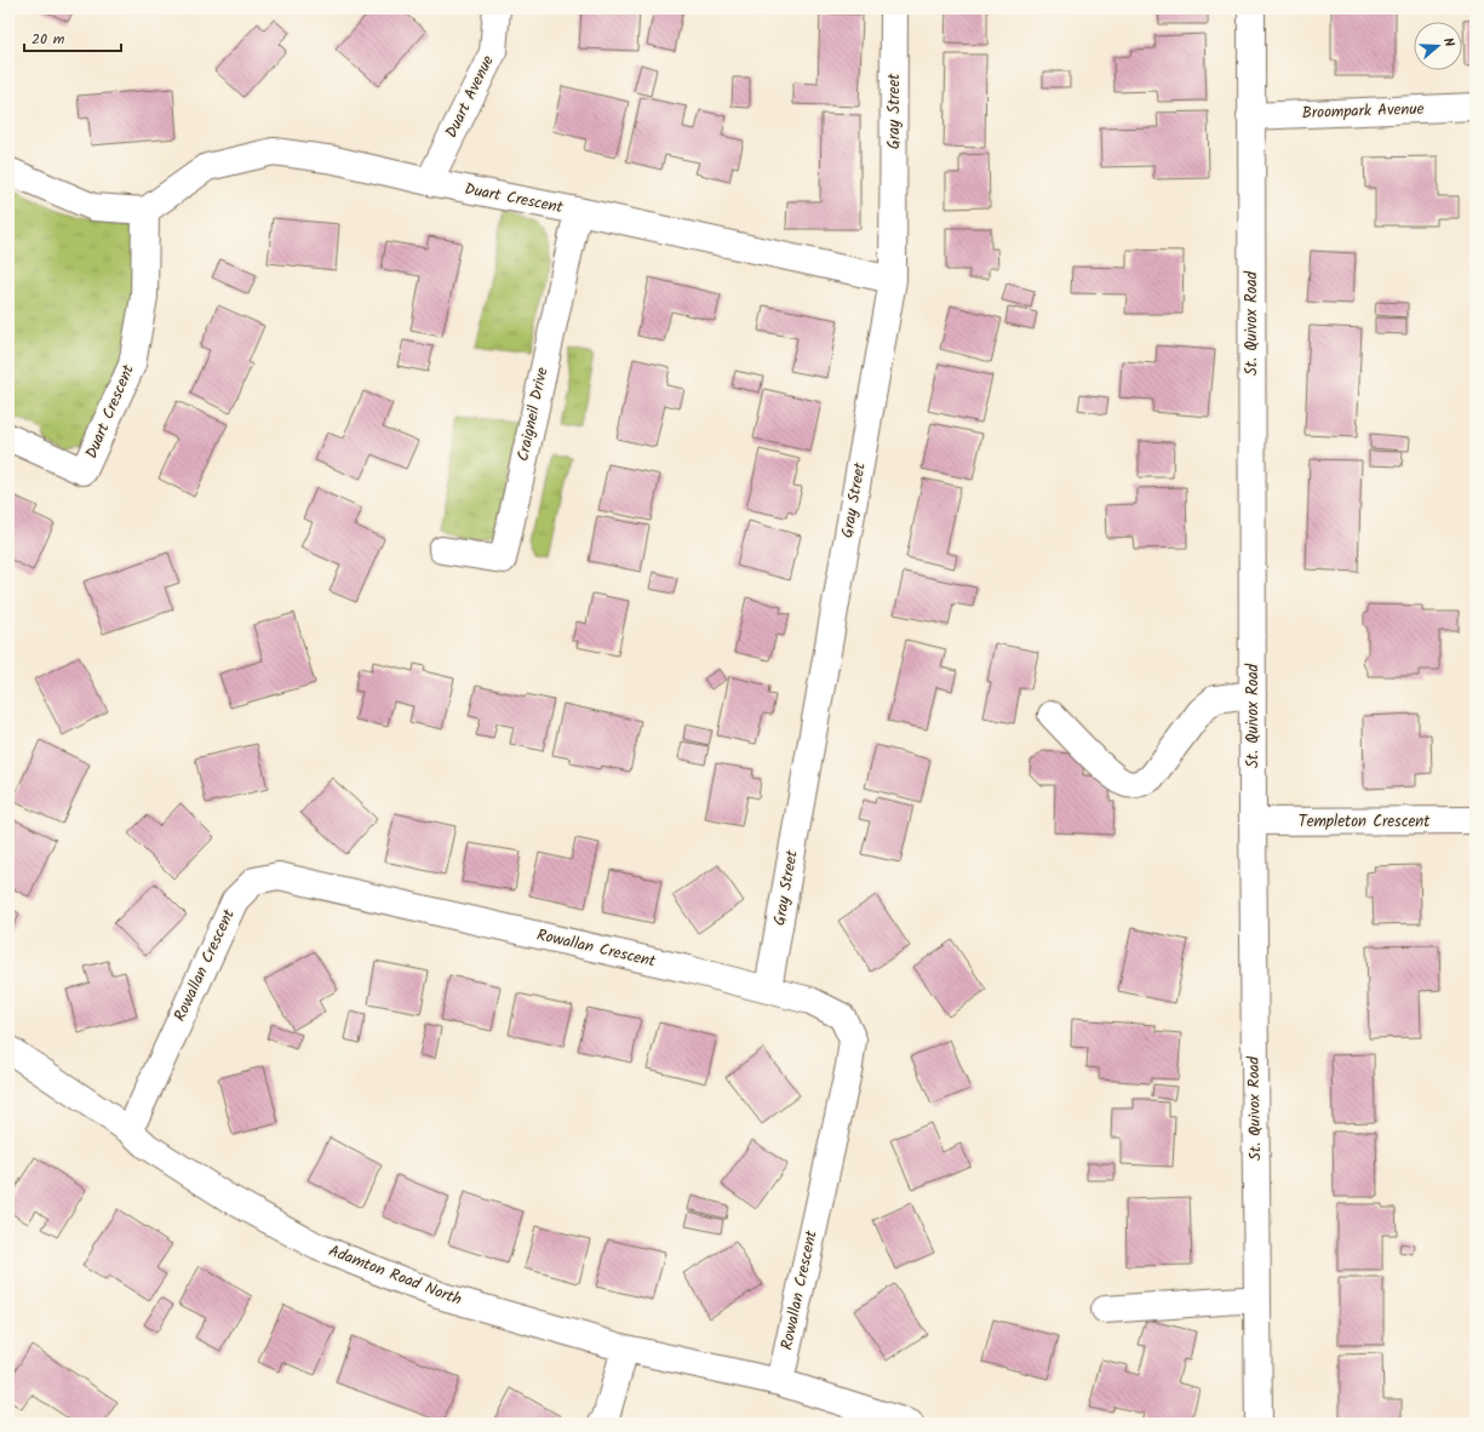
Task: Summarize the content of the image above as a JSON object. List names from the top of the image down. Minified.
{"streets":{"street":["Duart Avenue","Gray Street","Broompark Avenue","Duart Crescent","St. Quivox Road","Craigneil Drive","Templeton Crescent","Rowallan Crescent","Adamton Road North"]},"crossings":[["Duart Avenue","Duart Crescent"],["Gray Street","Duart Crescent"],["Gray Street","Rowallan Crescent"],["Broompark Avenue","St. Quivox Road"],["Duart Crescent","Craigneil Drive"],["St. Quivox Road","Templeton Crescent"],["Rowallan Crescent","Adamton Road North"]],"scale_bar":"20 m","north":"right"}
